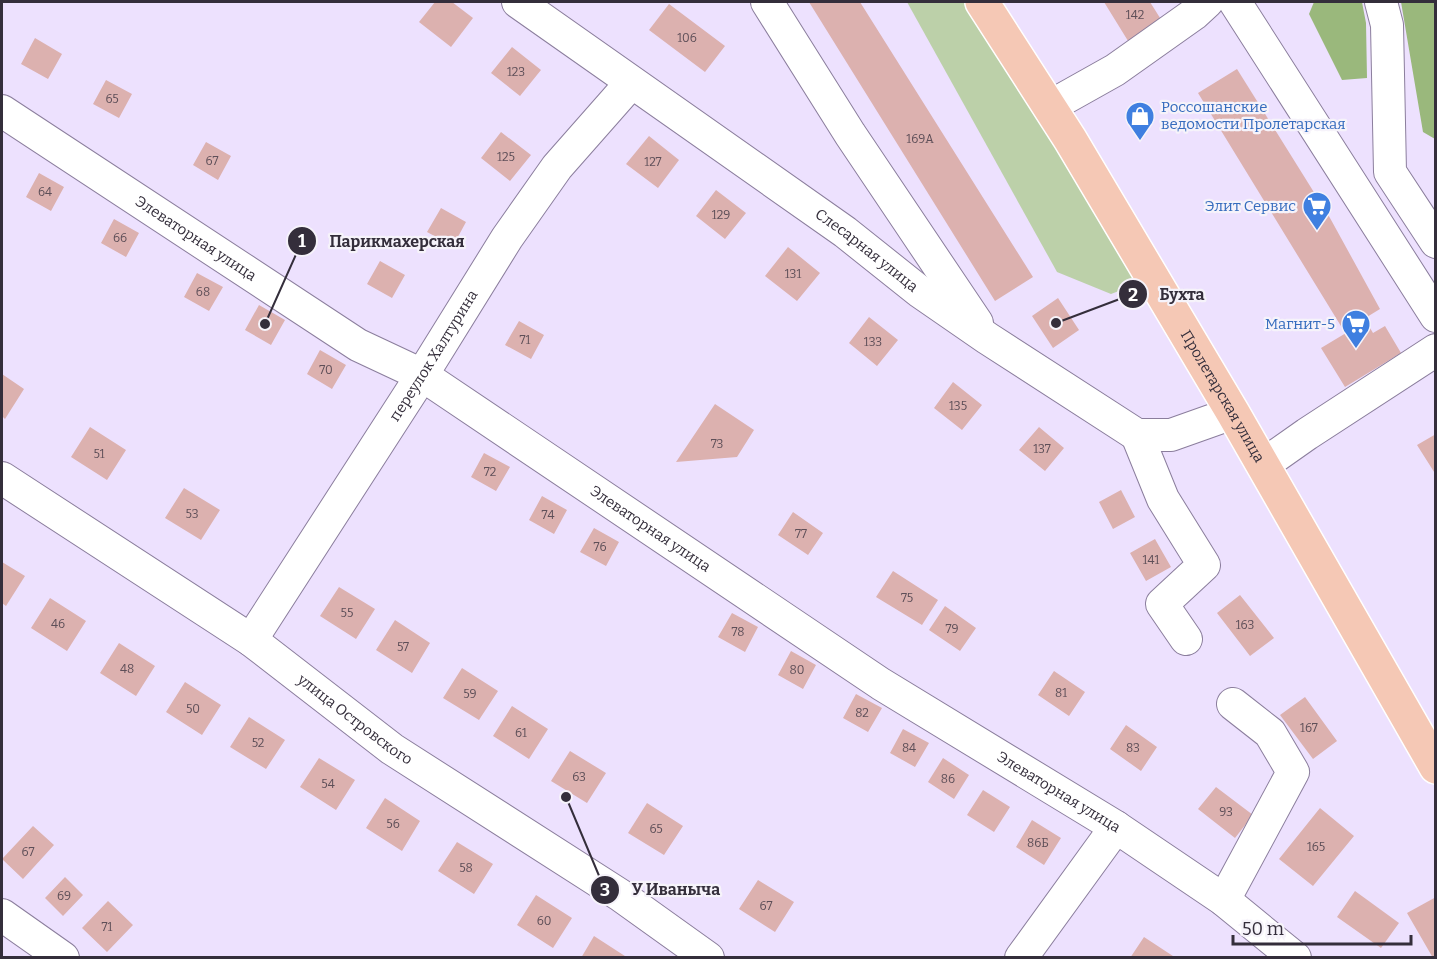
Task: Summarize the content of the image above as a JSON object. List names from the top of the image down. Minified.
{"streets":{"main road":["Пролетарская улица"],"street":["Элеваторная улица","Слесарная улица","переулок Халтурина","улица Островского"]},"crossings":[["Элеваторная улица","переулок Халтурина"],["Слесарная улица","переулок Халтурина"],["переулок Халтурина","улица Островского"]],"places":{"shop":["Россошанские ведомости Пролетарская"],"supermarket":["Элит Сервис","Магнит-5"],"other":["Бухта","Парикмахерская","У Иваныча"]},"house_numbers":["142","106","123","65","169А","125","67","127","64","129","66","131","68","71","133","70","135","73","137","51","72","53","74","77","76","141","75","55","46","163","79","78","57","48","80","81","59","50","82","167","61","52","84","83","63","86","54","93","56","65","86Б","165","67","58","69","67","60","71"],"scale_bar":"50 m"}
